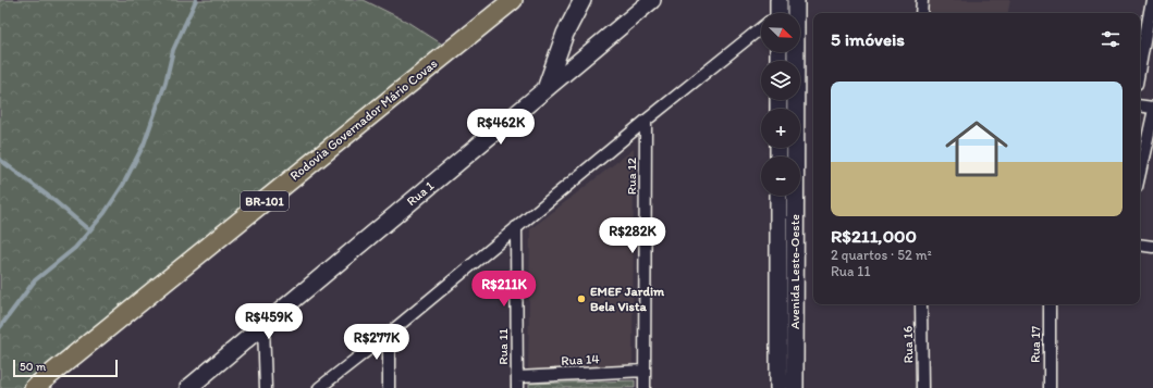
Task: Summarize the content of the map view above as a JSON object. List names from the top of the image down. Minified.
{"streets":{"main road":["Rodovia Governador Mário Covas","BR-101"],"street":["Rua 12","Rua 1","Avenida Leste-Oeste","Rua 16","Rua 17","Rua 11","Rua 14"]},"crossings":[["Rua 12","Rua 14"],["Rua 11","Rua 14"]],"places":["EMEF Jardim Bela Vista"],"scale_bar":"50 m","north":"bottom right","page":{"map_buttons":["+","−"],"heading":"5 imóveis","list":[{"name":"R$211,000","note":"2 quartos · 52 m² · Rua 11"}],"price":["R$462K","R$282K","R$211K","R$459K","R$277K"],"scale":"50 m"}}
